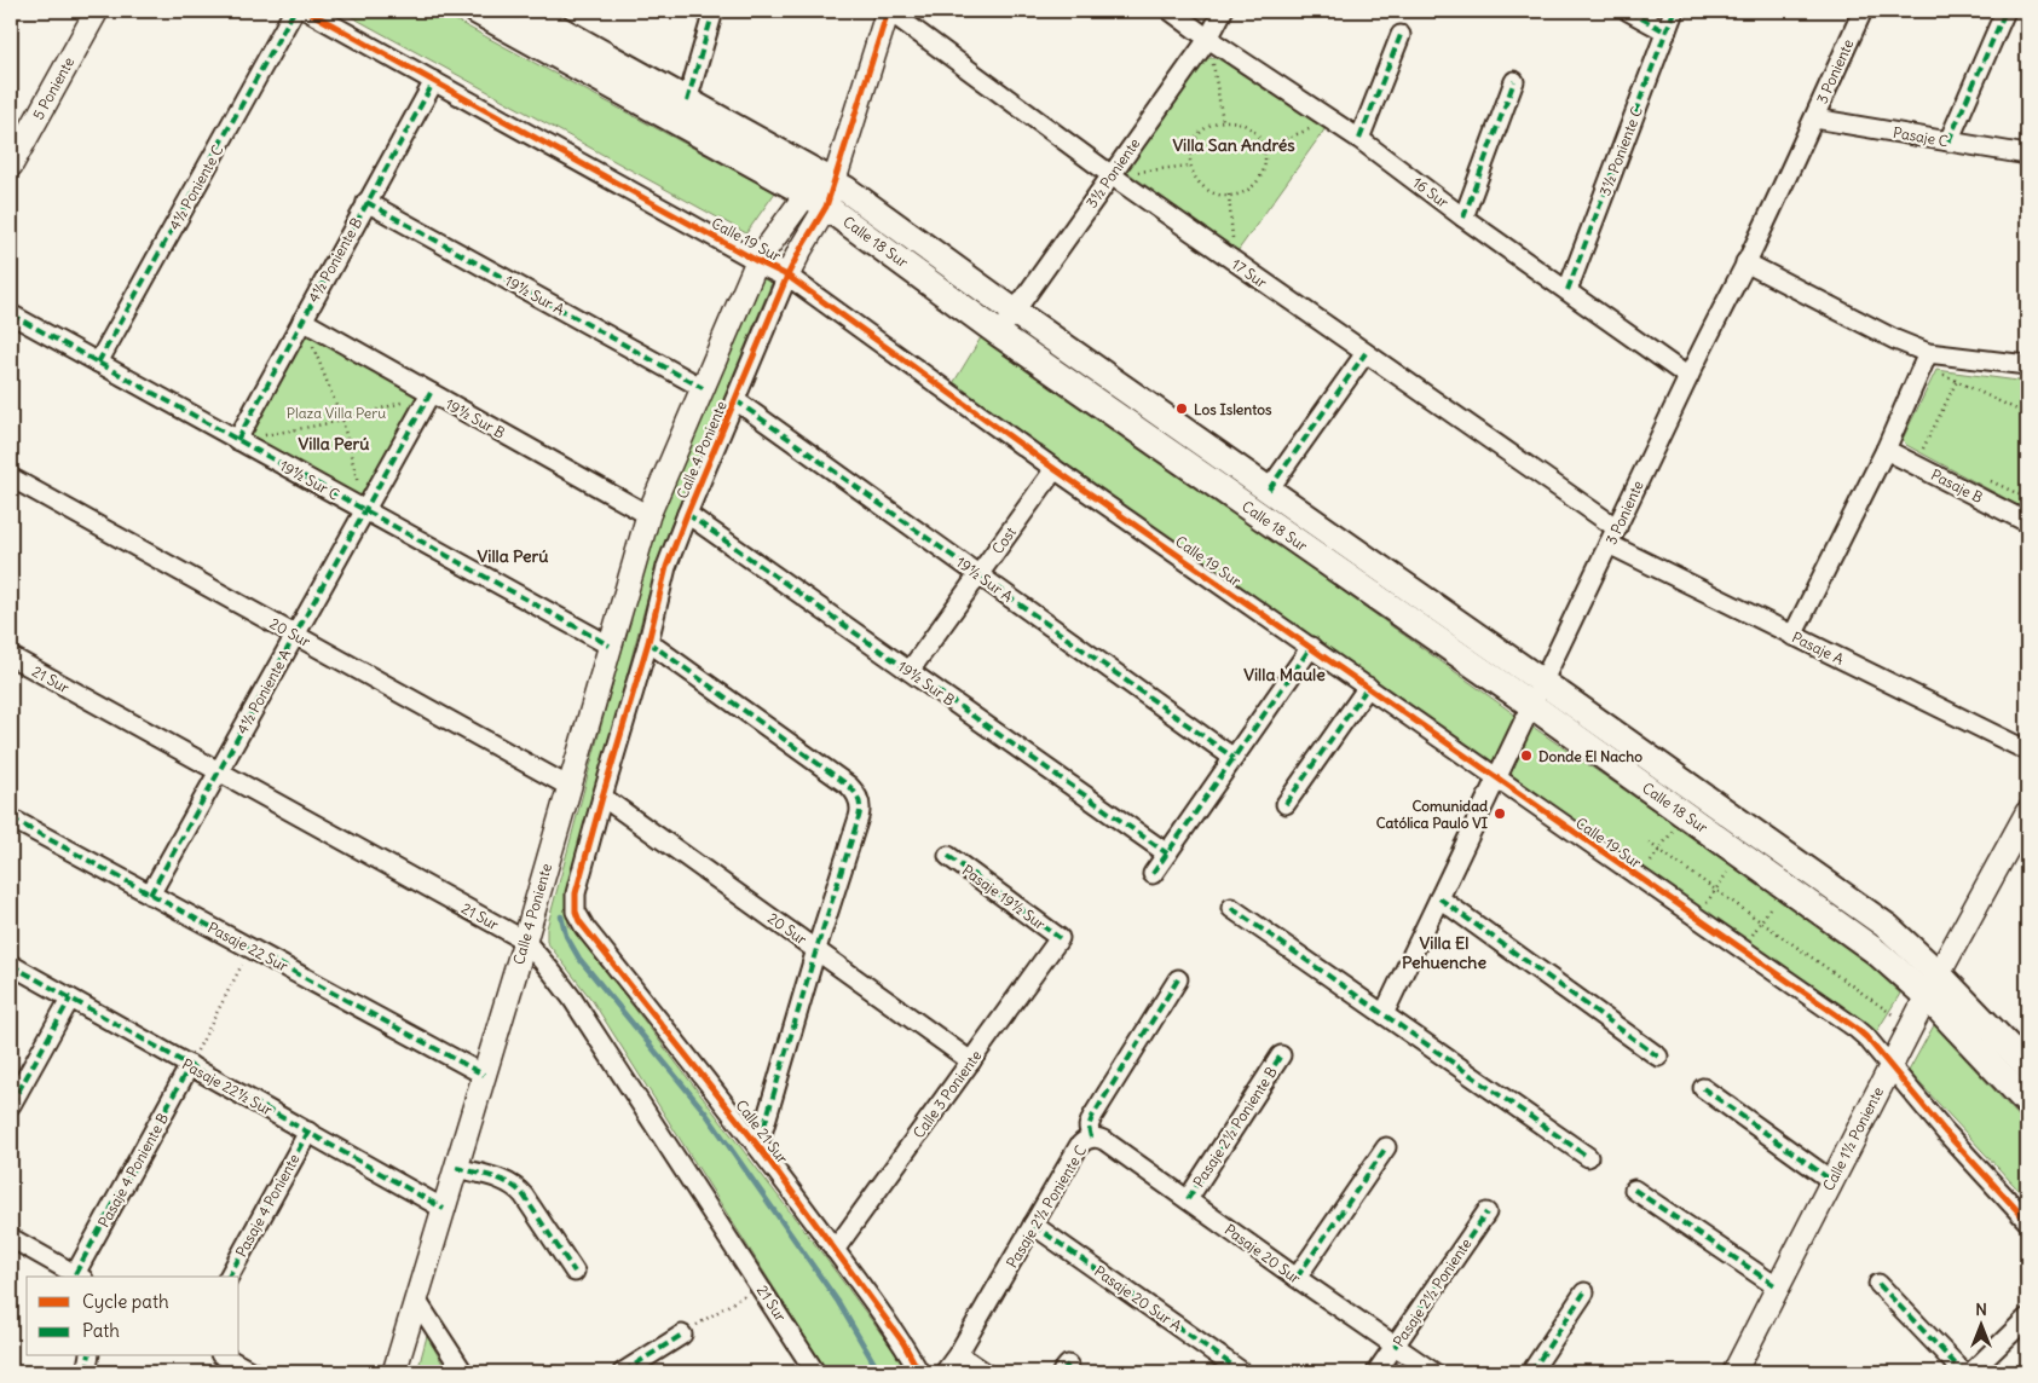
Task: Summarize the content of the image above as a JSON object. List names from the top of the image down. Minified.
{"streets":{"main road":["Calle 18 Sur"],"street":["3 Poniente","5 Poniente","Pasaje C","3½ Poniente C","3½ Poniente","4½ Poniente C","16 Sur","Calle 19 Sur","4½ Poniente B","17 Sur","19½ Sur A","19½ Sur B","Calle 4 Poniente","19½ Sur C","Pasaje B","Cost","20 Sur","Pasaje A","21 Sur","4½ Poniente A","Pasaje 19½ Sur","Pasaje 22 Sur","Pasaje 22½ Sur","Calle 3 Poniente","Pasaje 2½ Poniente B","Calle 21 Sur","Calle 1½ Poniente","Pasaje 4 Poniente B","Pasaje 4 Poniente","Pasaje 2½ Poniente C","Pasaje 20 Sur","Pasaje 2½ Poniente","Pasaje 20 Sur A"]},"crossings":[["3 Poniente","Pasaje C"],["3 Poniente","16 Sur"],["3 Poniente","Calle 19 Sur"],["3 Poniente","Calle 18 Sur"],["3 Poniente","17 Sur"],["3 Poniente","Pasaje A"],["3½ Poniente C","16 Sur"],["3½ Poniente","16 Sur"],["3½ Poniente","Calle 18 Sur"],["3½ Poniente","17 Sur"],["4½ Poniente C","19½ Sur C"],["Calle 19 Sur","4½ Poniente B"],["Calle 19 Sur","Calle 4 Poniente"],["Calle 19 Sur","Cost"],["Calle 19 Sur","Calle 1½ Poniente"],["Calle 18 Sur","Calle 4 Poniente"],["Calle 18 Sur","Calle 1½ Poniente"],["4½ Poniente B","19½ Sur A"],["4½ Poniente B","19½ Sur B"],["4½ Poniente B","19½ Sur C"],["17 Sur","Calle 4 Poniente"],["19½ Sur A","Calle 4 Poniente"],["19½ Sur A","Cost"],["19½ Sur B","Calle 4 Poniente"],["19½ Sur B","Cost"],["19½ Sur B","4½ Poniente A"],["Calle 4 Poniente","19½ Sur C"],["Calle 4 Poniente","20 Sur"],["Calle 4 Poniente","21 Sur"],["Calle 4 Poniente","Pasaje 22 Sur"],["Calle 4 Poniente","Pasaje 22½ Sur"],["Calle 4 Poniente","Calle 21 Sur"],["19½ Sur C","4½ Poniente A"],["20 Sur","4½ Poniente A"],["20 Sur","Calle 3 Poniente"],["21 Sur","4½ Poniente A"],["4½ Poniente A","Pasaje 22 Sur"],["Pasaje 19½ Sur","Calle 3 Poniente"],["Pasaje 22½ Sur","Pasaje 4 Poniente B"],["Pasaje 22½ Sur","Pasaje 4 Poniente"],["Calle 3 Poniente","Calle 21 Sur"],["Pasaje 2½ Poniente B","Pasaje 20 Sur"],["Pasaje 2½ Poniente C","Pasaje 20 Sur"],["Pasaje 2½ Poniente C","Pasaje 20 Sur A"],["Pasaje 20 Sur","Pasaje 2½ Poniente"]],"districts":["Villa San Andrés","Villa Perú","Villa Perú","Villa Maule","Villa El Pehuenche"],"parks":["Plaza Villa Peru"],"places":["Los Islentos","Donde El Nacho","Comunidad Católica Paulo VI"],"legend":["Cycle path","Path"],"north":"top"}
